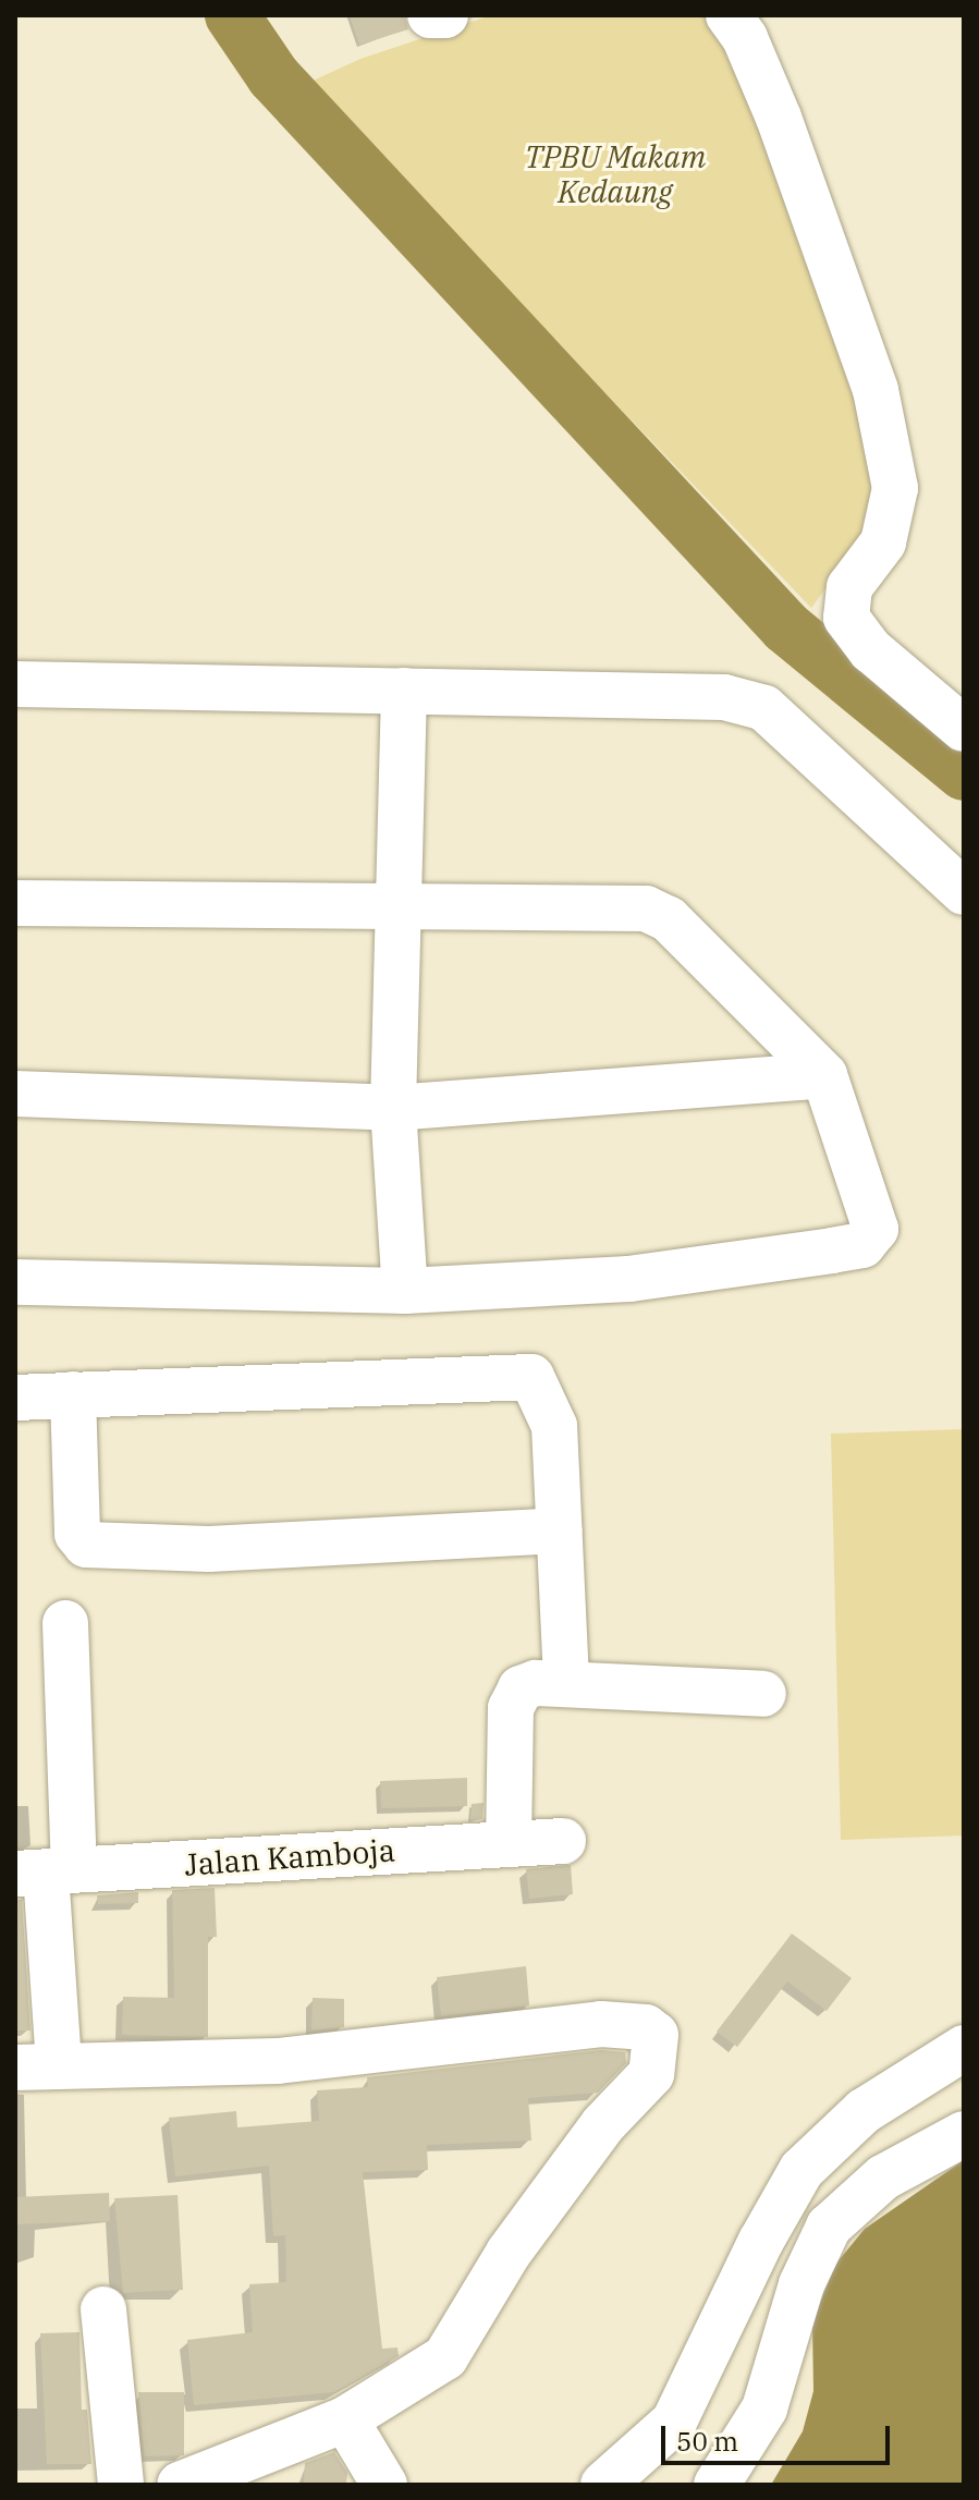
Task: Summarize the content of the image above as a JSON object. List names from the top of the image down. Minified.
{"streets":{"street":["Jalan Kamboja"]},"parks":["TPBU Makam Kedaung"],"scale_bar":"50 m"}
